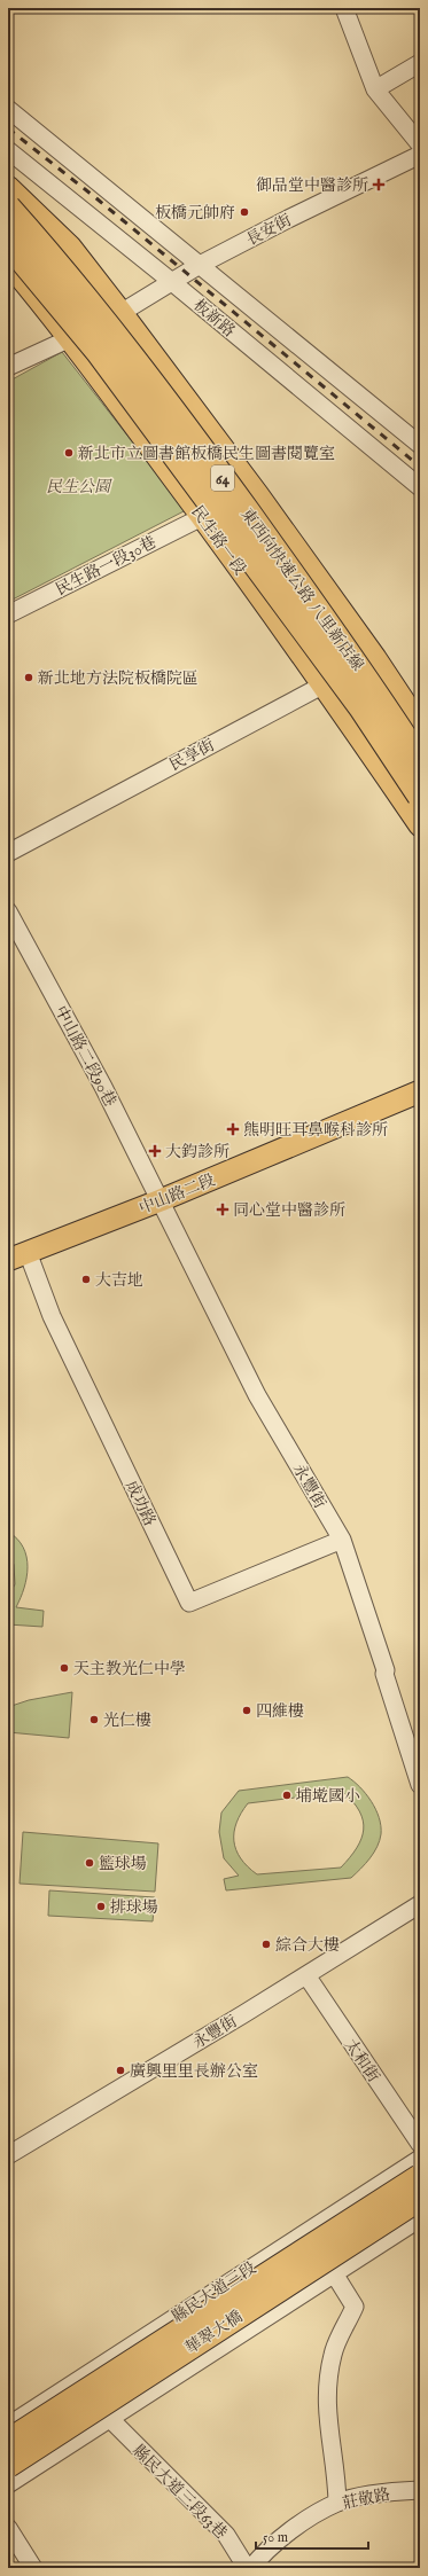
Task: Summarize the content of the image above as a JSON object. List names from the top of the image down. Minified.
{"streets":{"highway":["64","東西向快速公路 八里新店線","華翠大橋"],"main road":["民生路一段","中山路二段"],"street":["長安街","板新路","民生路一段30巷","民享街","中山路二段90巷","永豐街","成功路","太和街","縣民大道三段","縣民大道三段63巷","莊敬路"]},"crossings":[["長安街","板新路"],["長安街","民生路一段"],["民生路一段","民生路一段30巷"],["民生路一段","民享街"],["中山路二段90巷","中山路二段"],["中山路二段90巷","永豐街"],["中山路二段","永豐街"],["中山路二段","成功路"],["永豐街","成功路"],["永豐街","太和街"]],"parks":["民生公園"],"places":{"health":["御品堂中醫診所","熊明旺耳鼻喉科診所","大鈞診所","同心堂中醫診所"],"other":["板橋元帥府","新北市立圖書館板橋民生圖書閱覽室","新北地方法院板橋院區","大吉地","天主教光仁中學","四維樓","光仁樓","埔墘國小","籃球場","排球場","綜合大樓","廣興里里長辦公室"]},"scale_bar":"50 m"}
